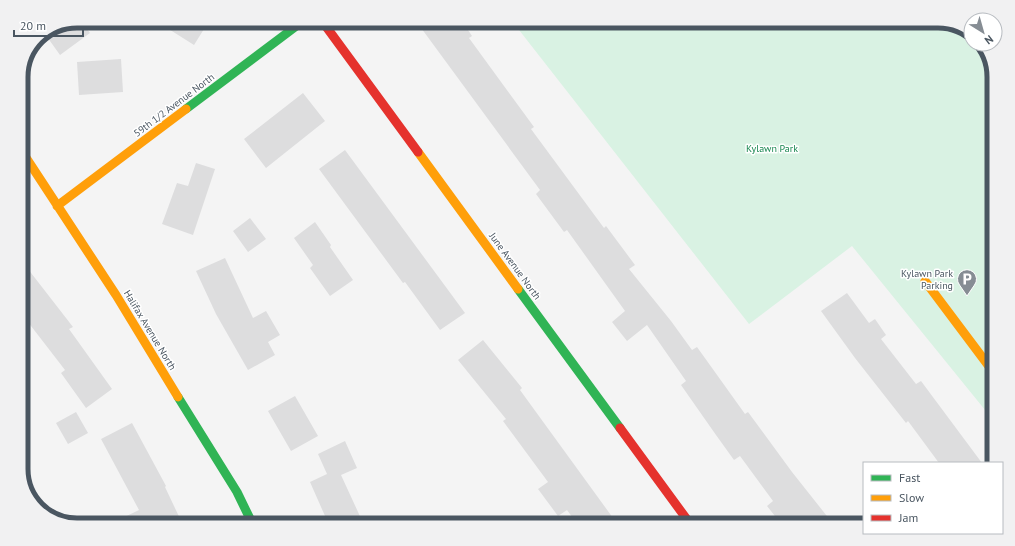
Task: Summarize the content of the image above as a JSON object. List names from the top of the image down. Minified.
{"streets":{"street":["59th 1/2 Avenue North","June Avenue North","Halifax Avenue North"]},"crossings":[["59th 1/2 Avenue North","Halifax Avenue North"]],"parks":["Kylawn Park"],"places":{"parking":["Kylawn Park Parking"]},"legend":["Fast","Slow","Jam"],"scale_bar":"20 m","north":"bottom right"}
